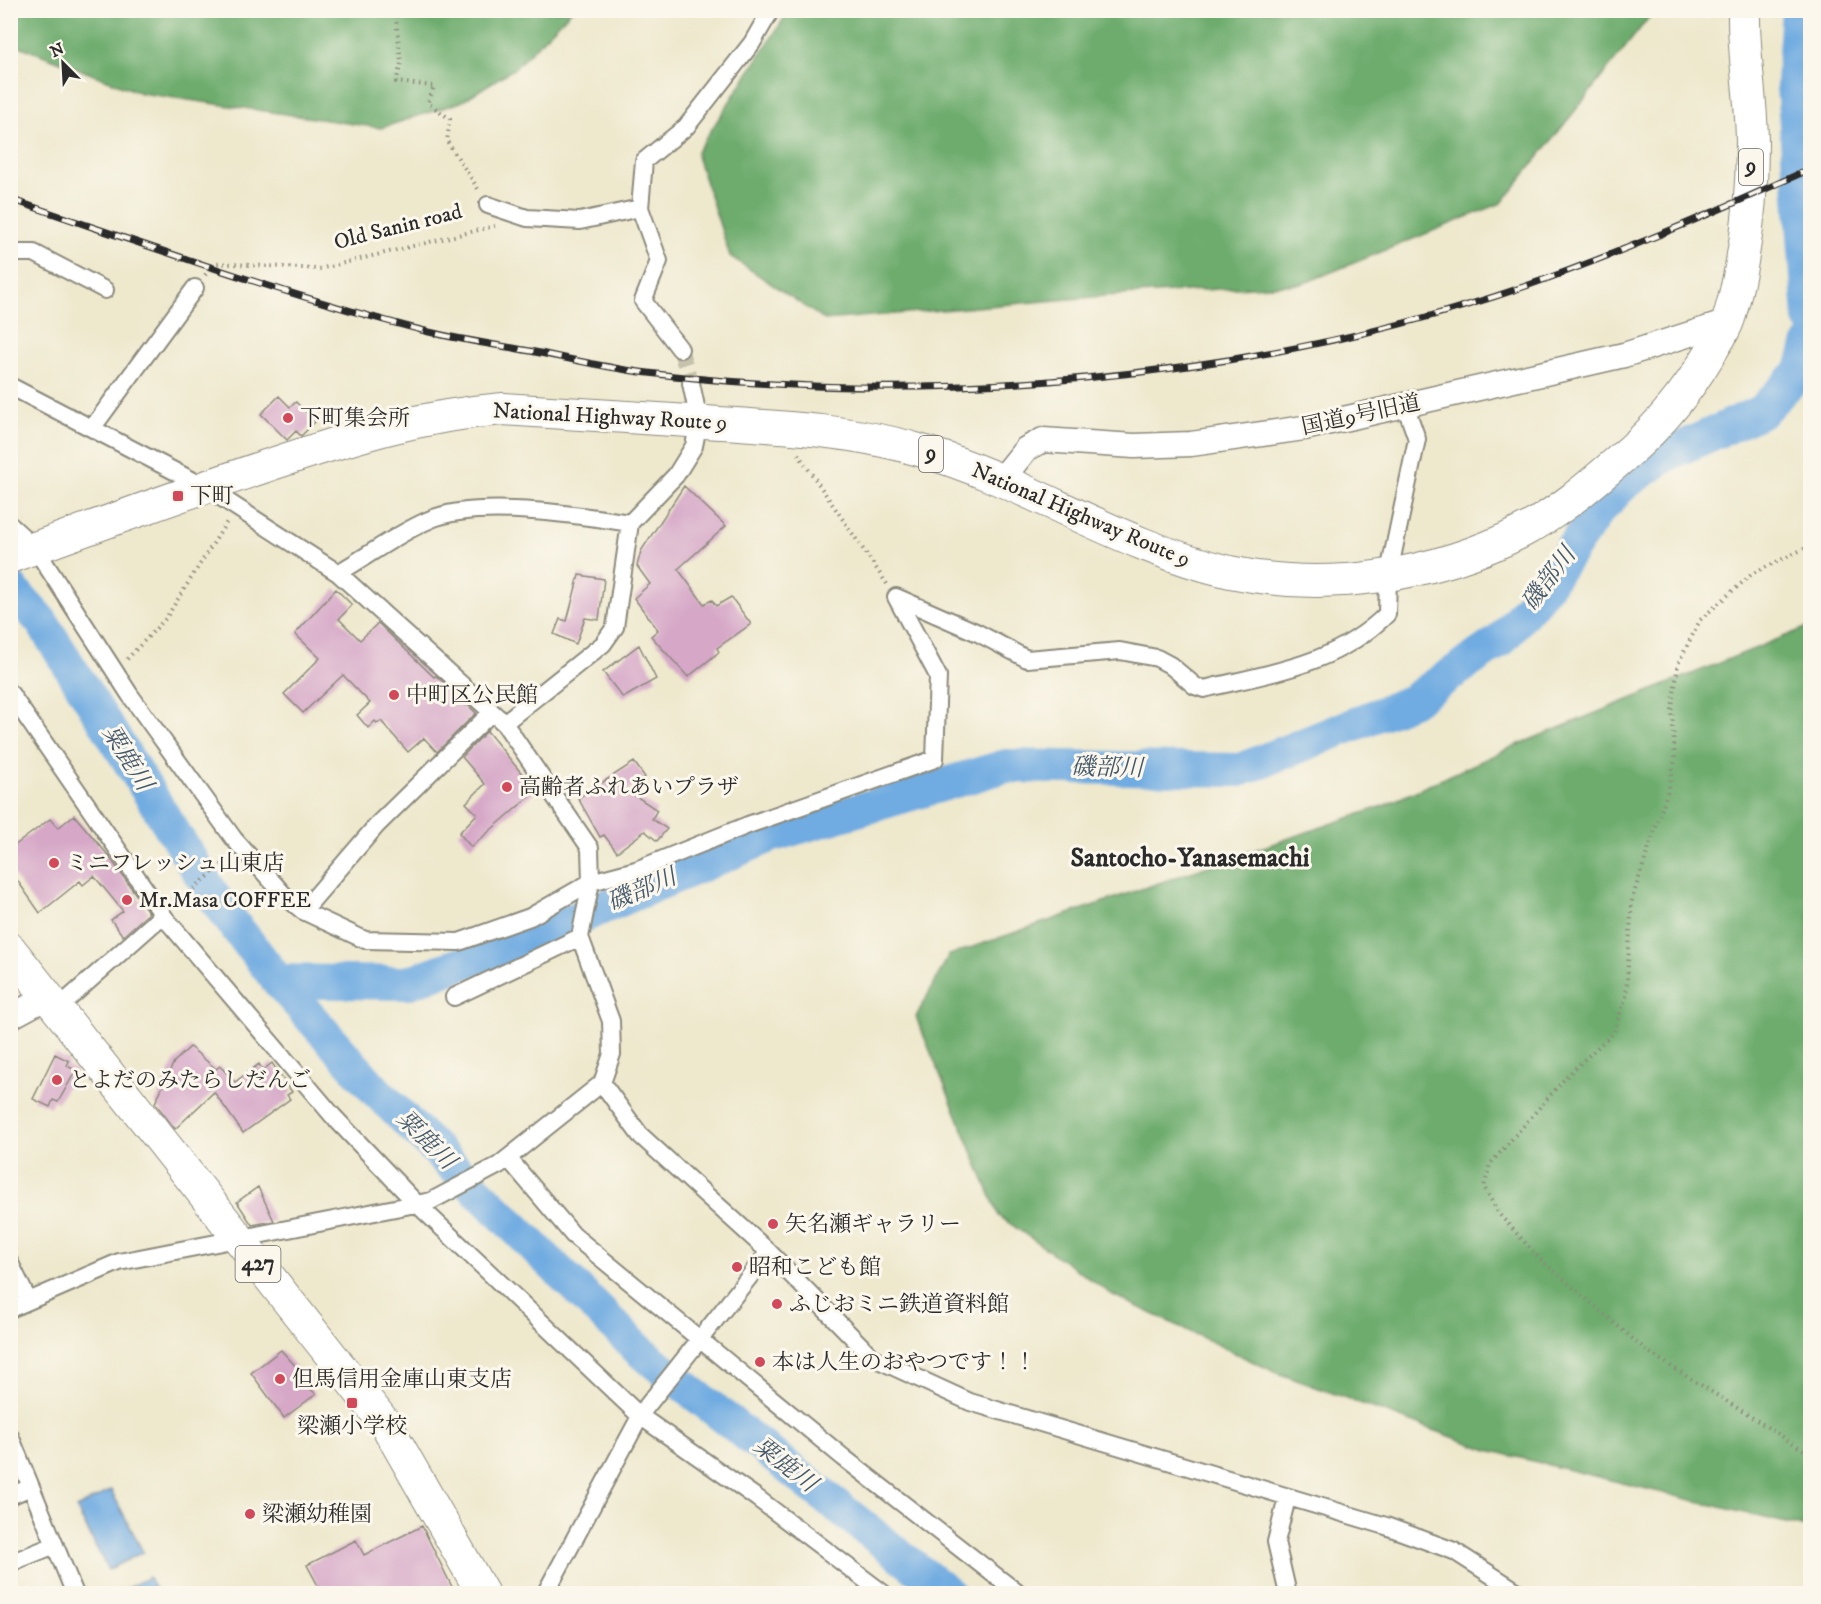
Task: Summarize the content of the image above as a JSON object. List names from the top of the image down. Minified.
{"streets":{"highway":["9","National Highway Route 9","427"],"street":["国道9号旧道"],"path":["Old Sanin road"]},"crossings":[["国道9号旧道","National Highway Route 9"]],"districts":["Santocho-Yanasemachi"],"water":["磯部川","粟鹿川"],"places":{"other":["下町集会所","中町区公民館","高齢者ふれあいプラザ","ミニフレッシュ山東店","Mr.Masa COFFEE","とよだのみたらしだんご","矢名瀬ギャラリー","昭和こども館","ふじおミニ鉄道資料館","本は人生のおやつです！！","但馬信用金庫山東支店","梁瀬幼稚園"],"transit":["下町","梁瀬小学校"]},"north":"top left"}
